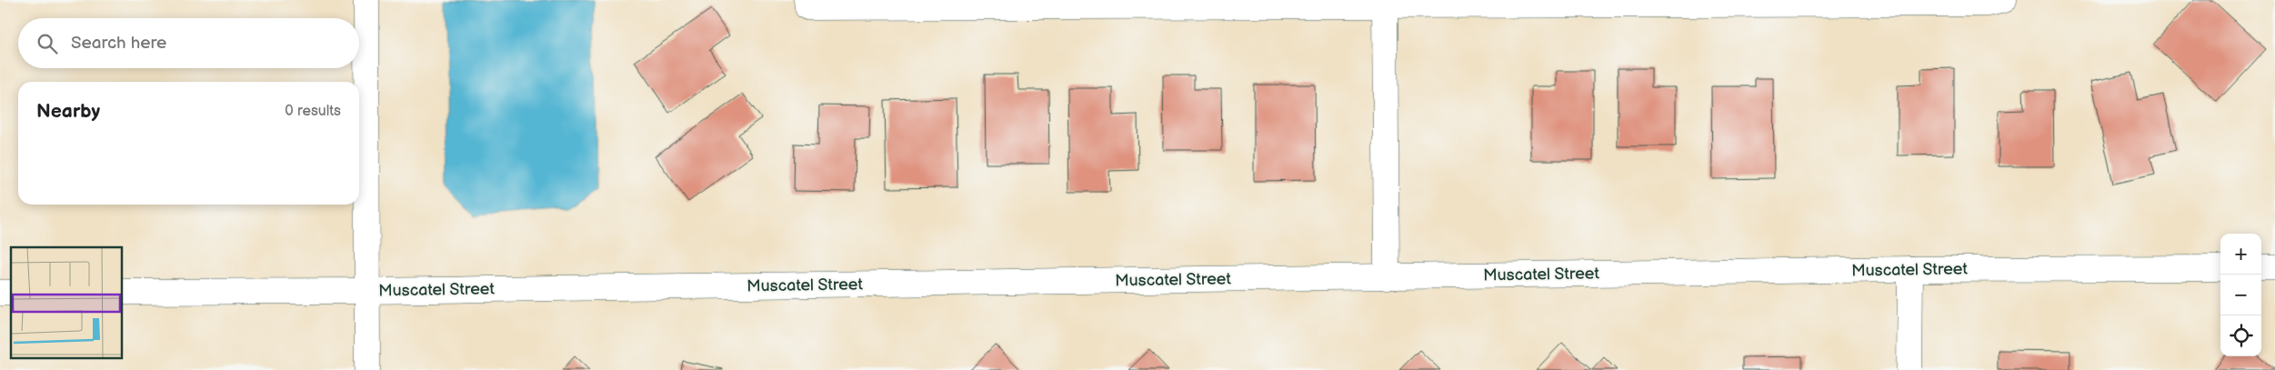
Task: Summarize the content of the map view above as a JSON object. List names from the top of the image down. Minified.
{"streets":{"street":["Muscatel Street"]},"page":{"search":"Search here","heading":["Nearby","0 results"],"map_buttons":["+","−"]}}
